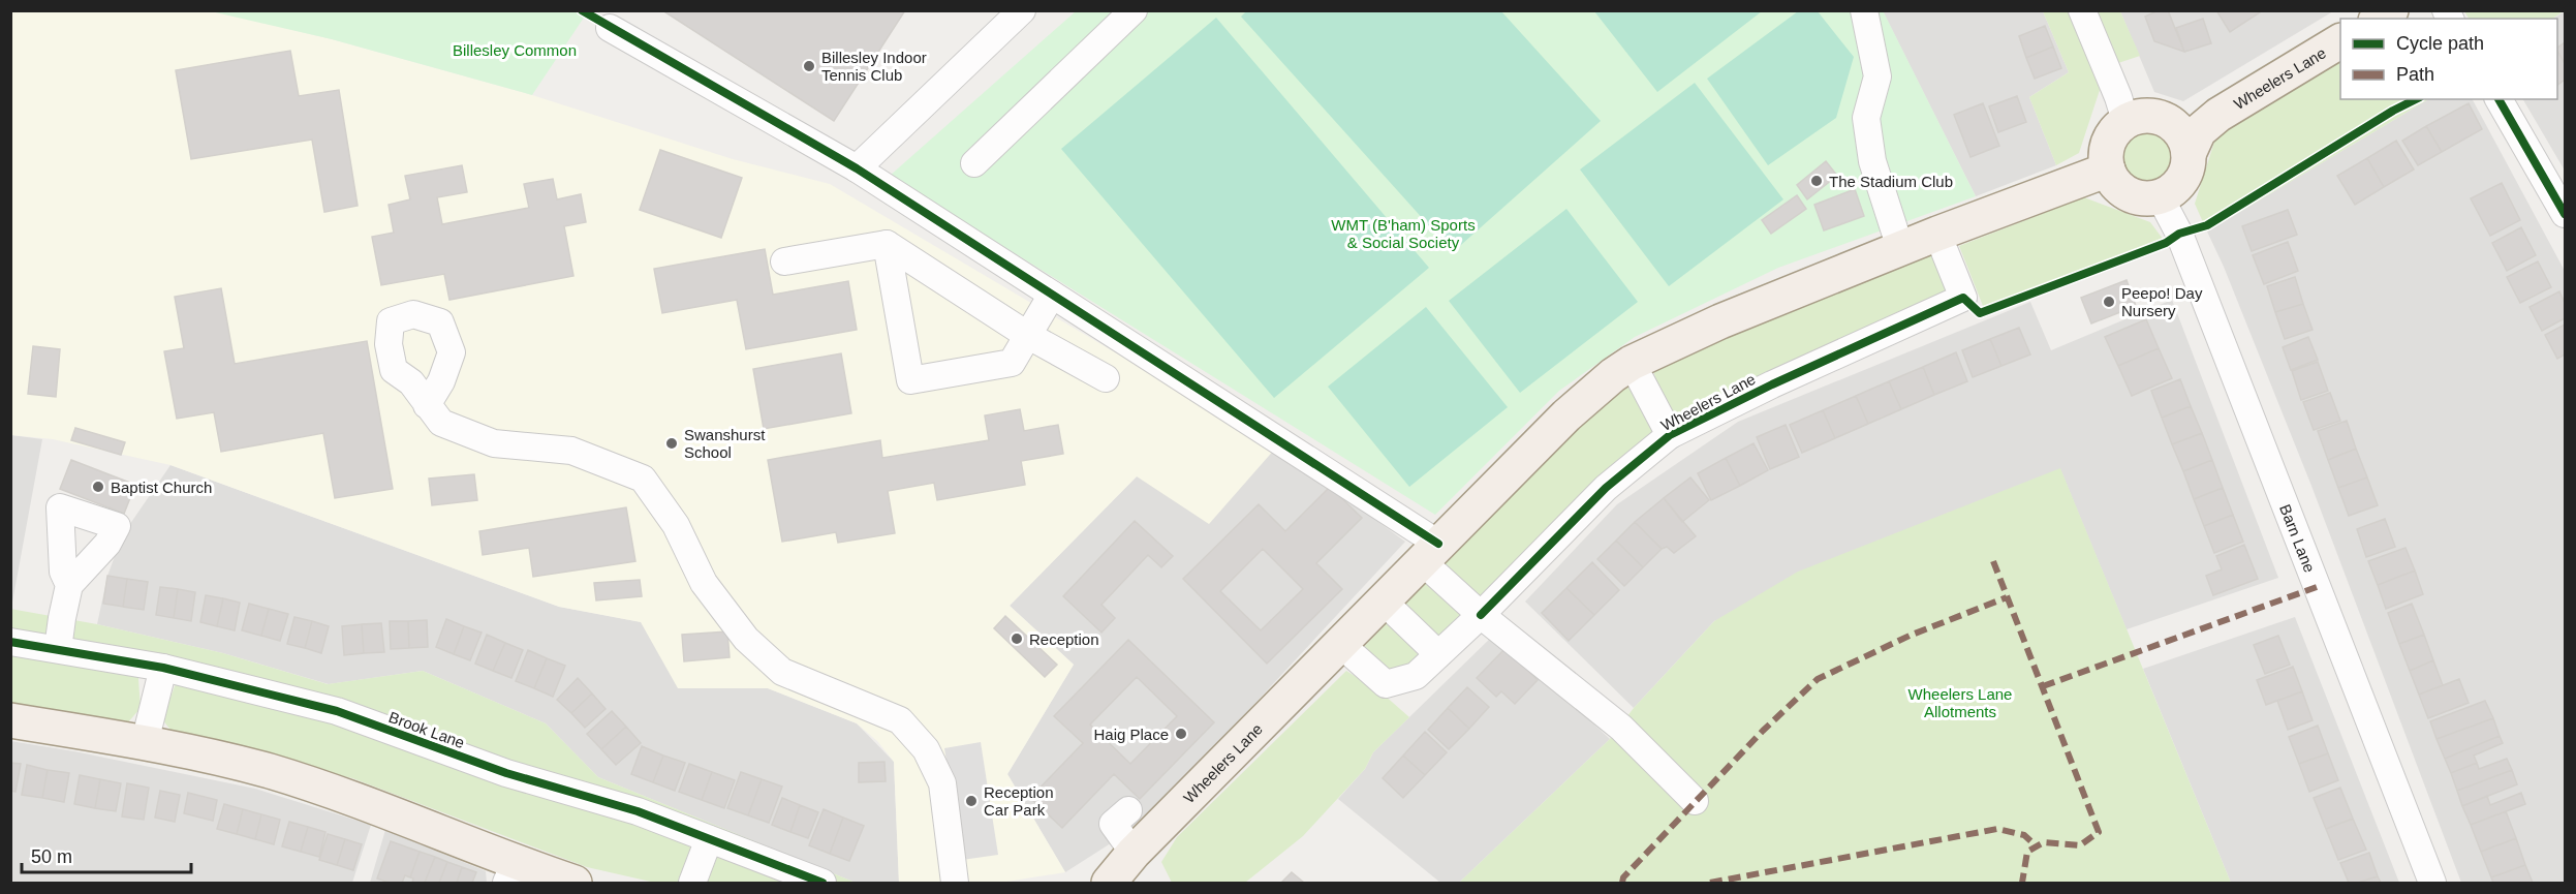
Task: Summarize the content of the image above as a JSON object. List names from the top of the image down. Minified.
{"streets":{"main road":["Wheelers Lane"],"street":["Barn Lane","Brook Lane"]},"crossings":[["Wheelers Lane","Barn Lane"]],"parks":["Billesley Common","WMT (B'ham) Sports & Social Society","Wheelers Lane Allotments"],"places":["Billesley Indoor Tennis Club","The Stadium Club","Peepo! Day Nursery","Swanshurst School","Baptist Church","Reception","Haig Place","Reception Car Park"],"legend":["Cycle path","Path"],"scale_bar":"50 m"}
